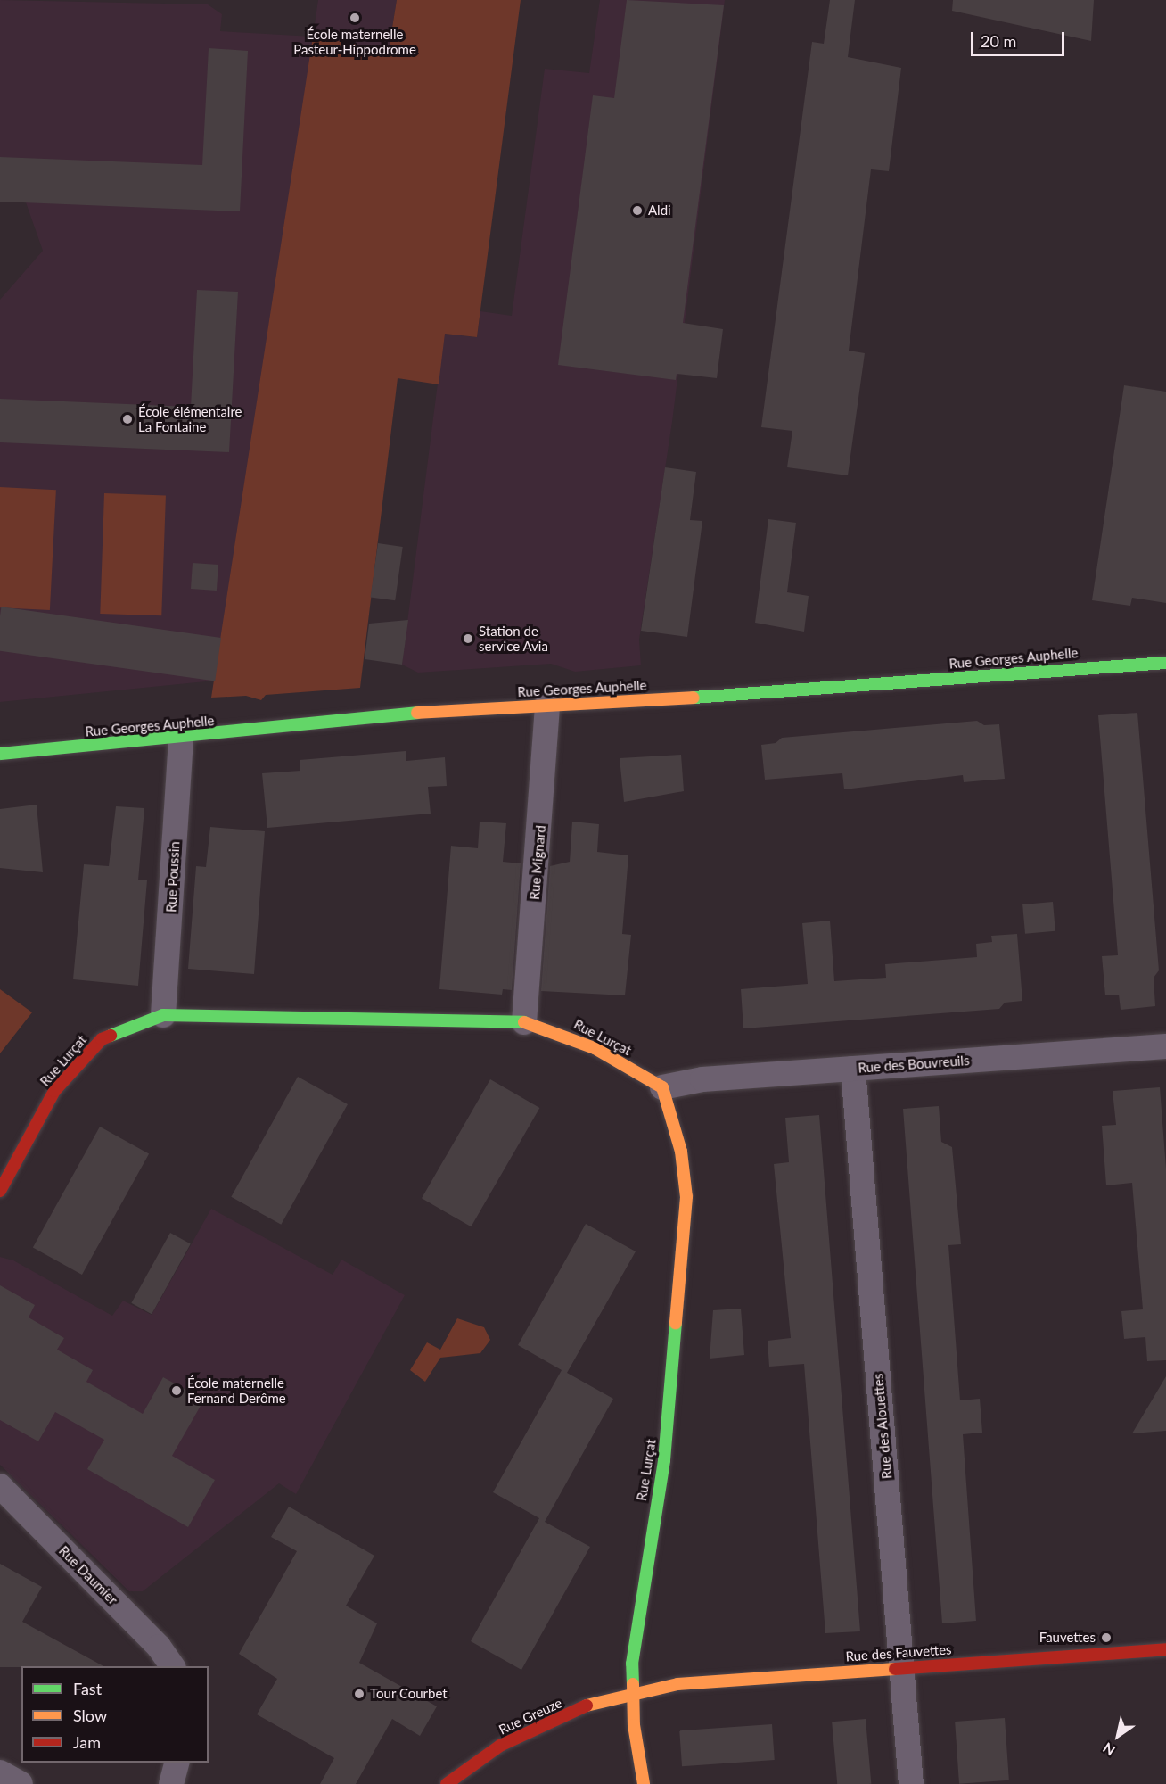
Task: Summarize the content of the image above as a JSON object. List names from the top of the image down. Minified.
{"streets":{"street":["Rue Georges Auphelle","Rue Mignard","Rue Poussin","Rue Lurçat","Rue des Bouvreuils","Rue des Alouettes","Rue Daumier","Rue des Fauvettes","Rue Greuze"]},"crossings":[["Rue Georges Auphelle","Rue Mignard"],["Rue Georges Auphelle","Rue Poussin"],["Rue Mignard","Rue Lurçat"],["Rue Poussin","Rue Lurçat"],["Rue Lurçat","Rue des Bouvreuils"],["Rue Lurçat","Rue des Fauvettes"],["Rue Lurçat","Rue Greuze"],["Rue des Bouvreuils","Rue des Alouettes"],["Rue des Alouettes","Rue des Fauvettes"],["Rue des Fauvettes","Rue Greuze"]],"places":["École maternelle Pasteur-Hippodrome","Aldi","École élémentaire La Fontaine","Station de service Avia","École maternelle Fernand Derôme","Fauvettes","Tour Courbet"],"legend":["Fast","Slow","Jam"],"scale_bar":"20 m","north":"bottom left"}
